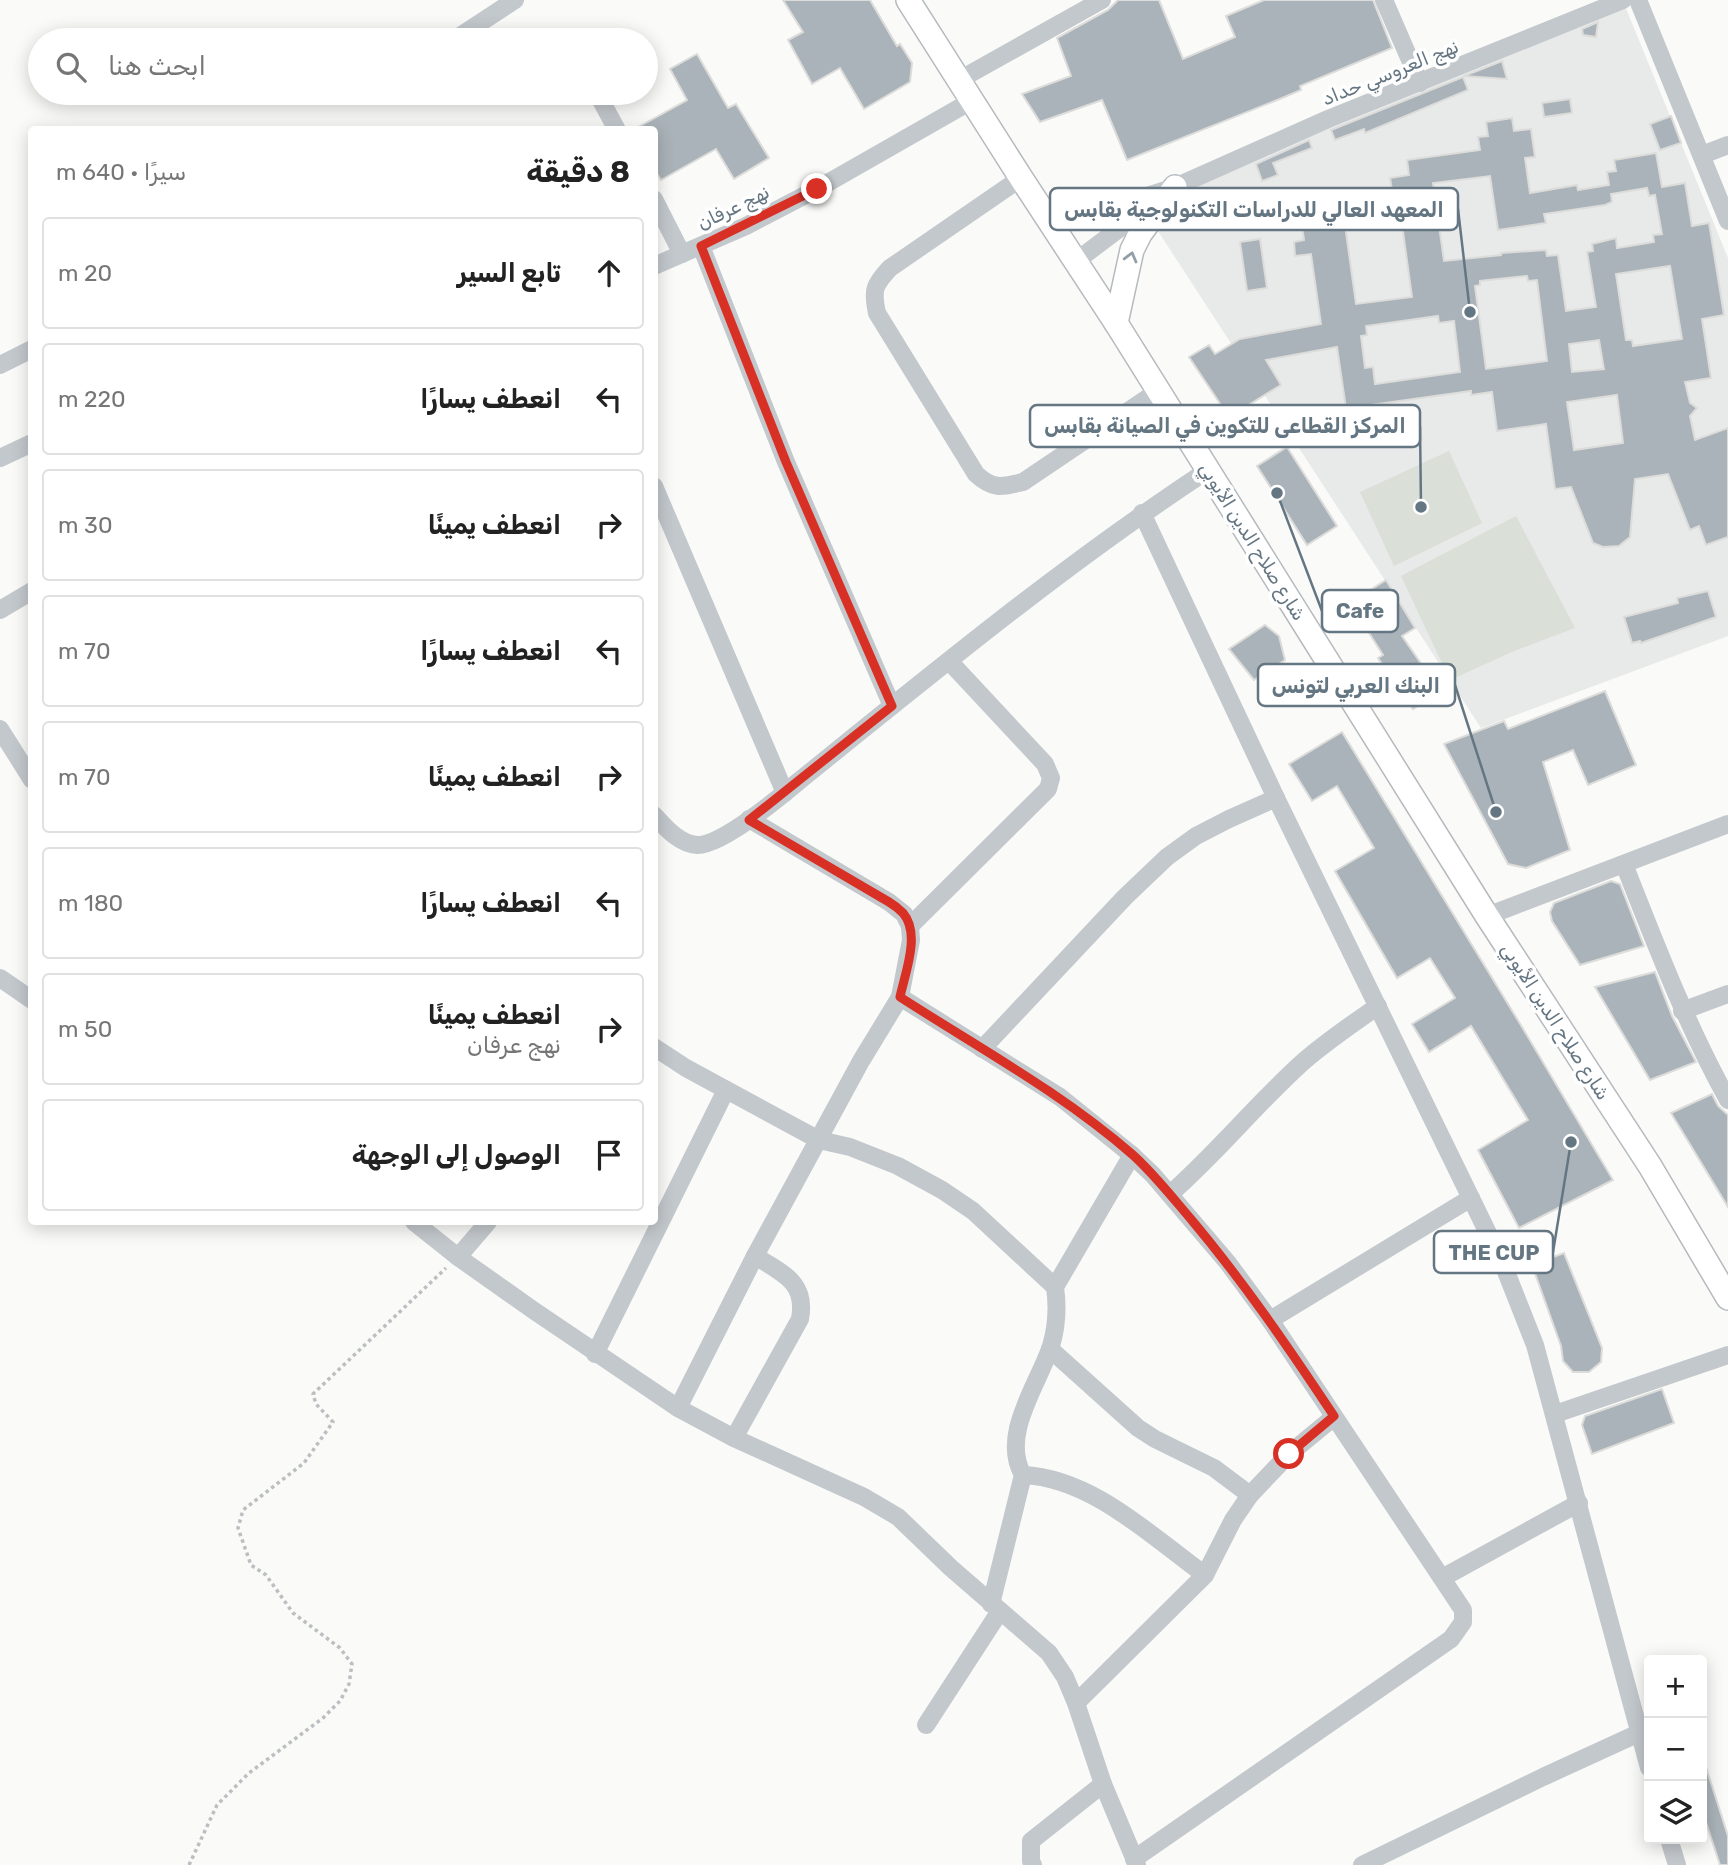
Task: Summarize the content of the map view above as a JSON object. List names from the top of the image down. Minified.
{"streets":{"main road":["شارع صلاح الدين الأيوبي"],"street":["نهج العروسي حداد","نهج عرفان"]},"crossings":[["نهج عرفان","شارع صلاح الدين الأيوبي"]],"places":["المعهد العالي للدراسات التكنولوجية بقابس","Cafe","المركز القطاعى للتكوين في الصيانة بقابس","البنك العربي لتونس","THE CUP"],"page":{"search":"ابحث هنا","heading":["8 دقيقة","سيرًا · 640 m"],"list":[["تابع السير","20 m"],["انعطف يسارًا","220 m"],["انعطف يمينًا","30 m"],["انعطف يسارًا","70 m"],["انعطف يمينًا","70 m"],["انعطف يسارًا","180 m"],["انعطف يمينًا","نهج عرفان","50 m"],"الوصول إلى الوجهة"],"map_buttons":["+","−"]}}
